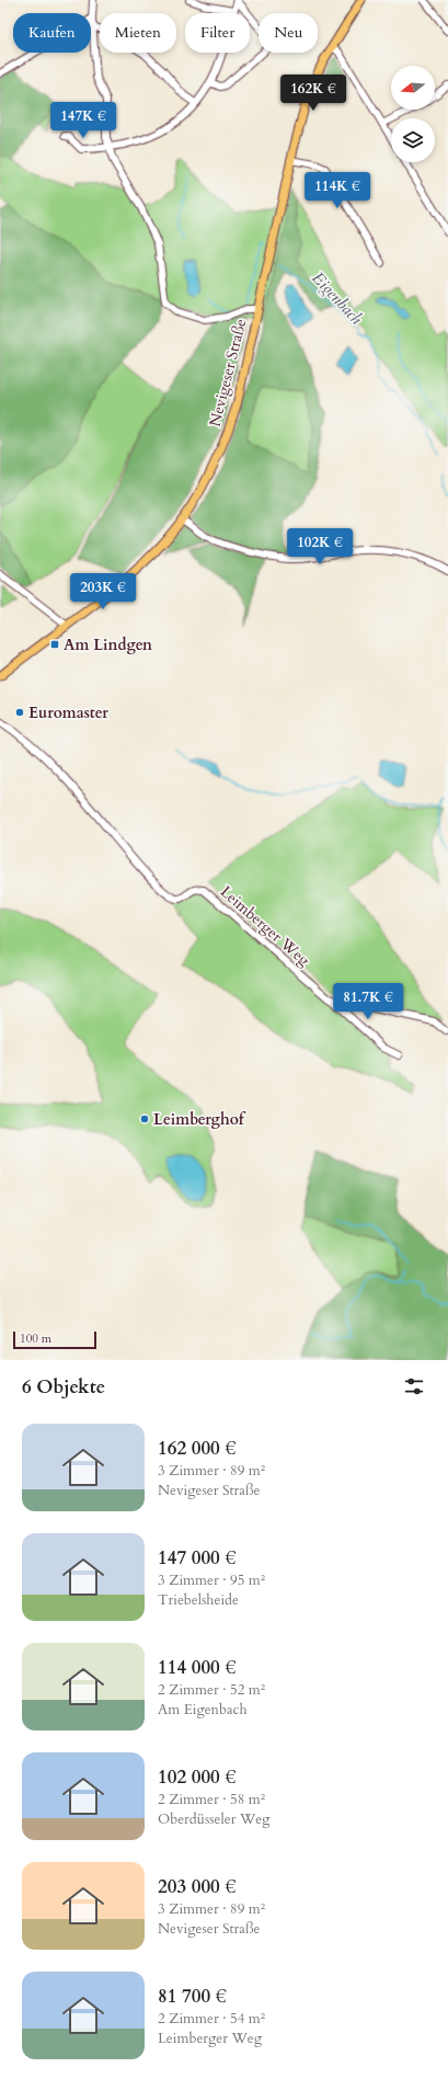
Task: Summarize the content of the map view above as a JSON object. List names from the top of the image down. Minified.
{"streets":{"main road":["Nevigeser Straße"],"street":["Leimberger Weg"]},"water":["Eigenbach"],"places":{"transit":["Am Lindgen"],"other":["Euromaster","Leimberghof"]},"scale_bar":"100 m","north":"left","page":{"chip":["Kaufen","Mieten","Filter","Neu"],"price":["162K €","147K €","114K €","102K €","203K €","81.7K €"],"scale":"100 m","heading":"6 Objekte","list":[{"name":"162 000 €","note":"3 Zimmer · 89 m² · Nevigeser Straße"},{"name":"147 000 €","note":"3 Zimmer · 95 m² · Triebelsheide"},{"name":"114 000 €","note":"2 Zimmer · 52 m² · Am Eigenbach"},{"name":"102 000 €","note":"2 Zimmer · 58 m² · Oberdüsseler Weg"},{"name":"203 000 €","note":"3 Zimmer · 89 m² · Nevigeser Straße"},{"name":"81 700 €","note":"2 Zimmer · 54 m² · Leimberger Weg"}]}}
